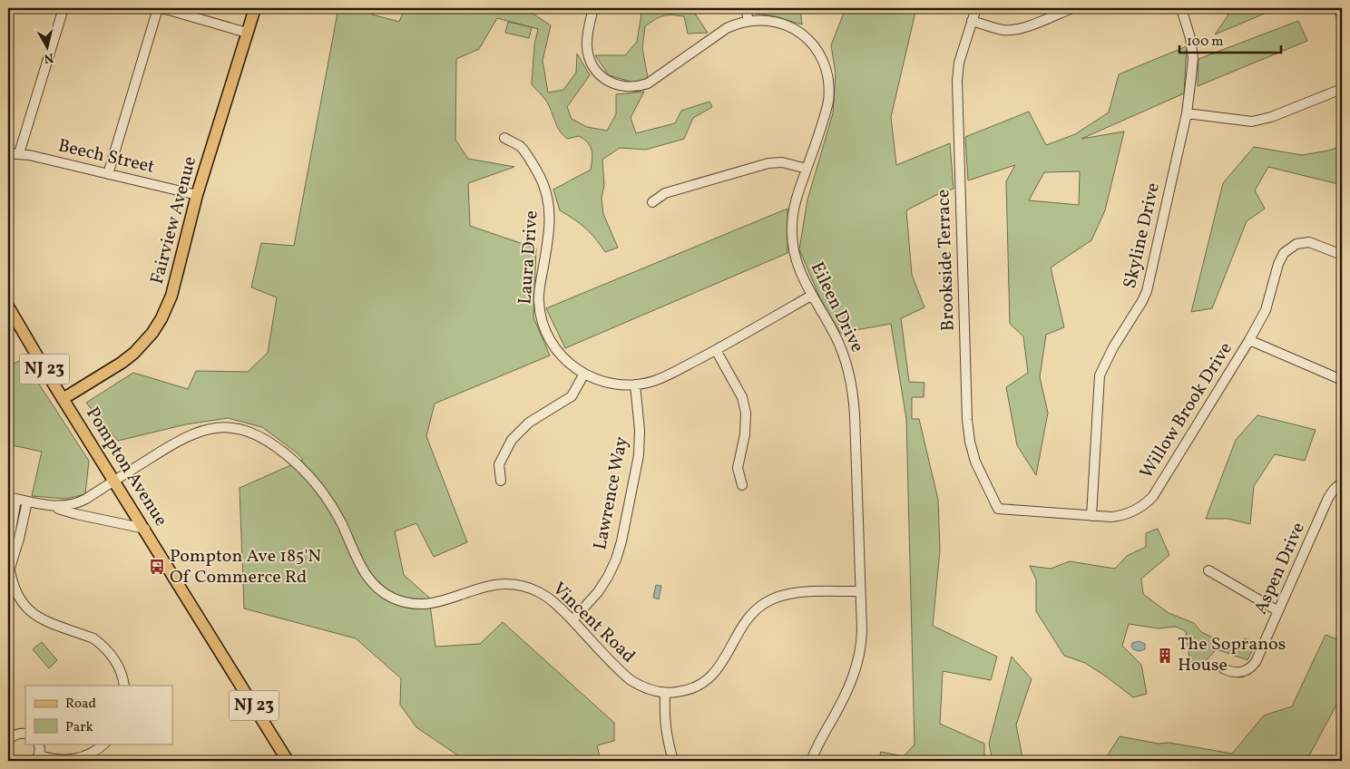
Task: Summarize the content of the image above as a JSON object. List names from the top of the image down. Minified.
{"streets":{"main road":["Fairview Avenue","NJ 23","Pompton Avenue"],"street":["Beech Street","Skyline Drive","Laura Drive","Brookside Terrace","Eileen Drive","Willow Brook Drive","Lawrence Way","Aspen Drive","Vincent Road"]},"crossings":[["Beech Street","Fairview Avenue"],["Fairview Avenue","Pompton Avenue"],["Skyline Drive","Willow Brook Drive"],["Laura Drive","Eileen Drive"],["Laura Drive","Lawrence Way"],["Brookside Terrace","Willow Brook Drive"],["Eileen Drive","Vincent Road"],["Pompton Avenue","Vincent Road"],["Lawrence Way","Vincent Road"]],"places":{"bus stop":["Pompton Ave 185'N Of Commerce Rd"],"building":["The Sopranos House"]},"legend":["Road","Park"],"scale_bar":"100 m","north":"bottom"}
